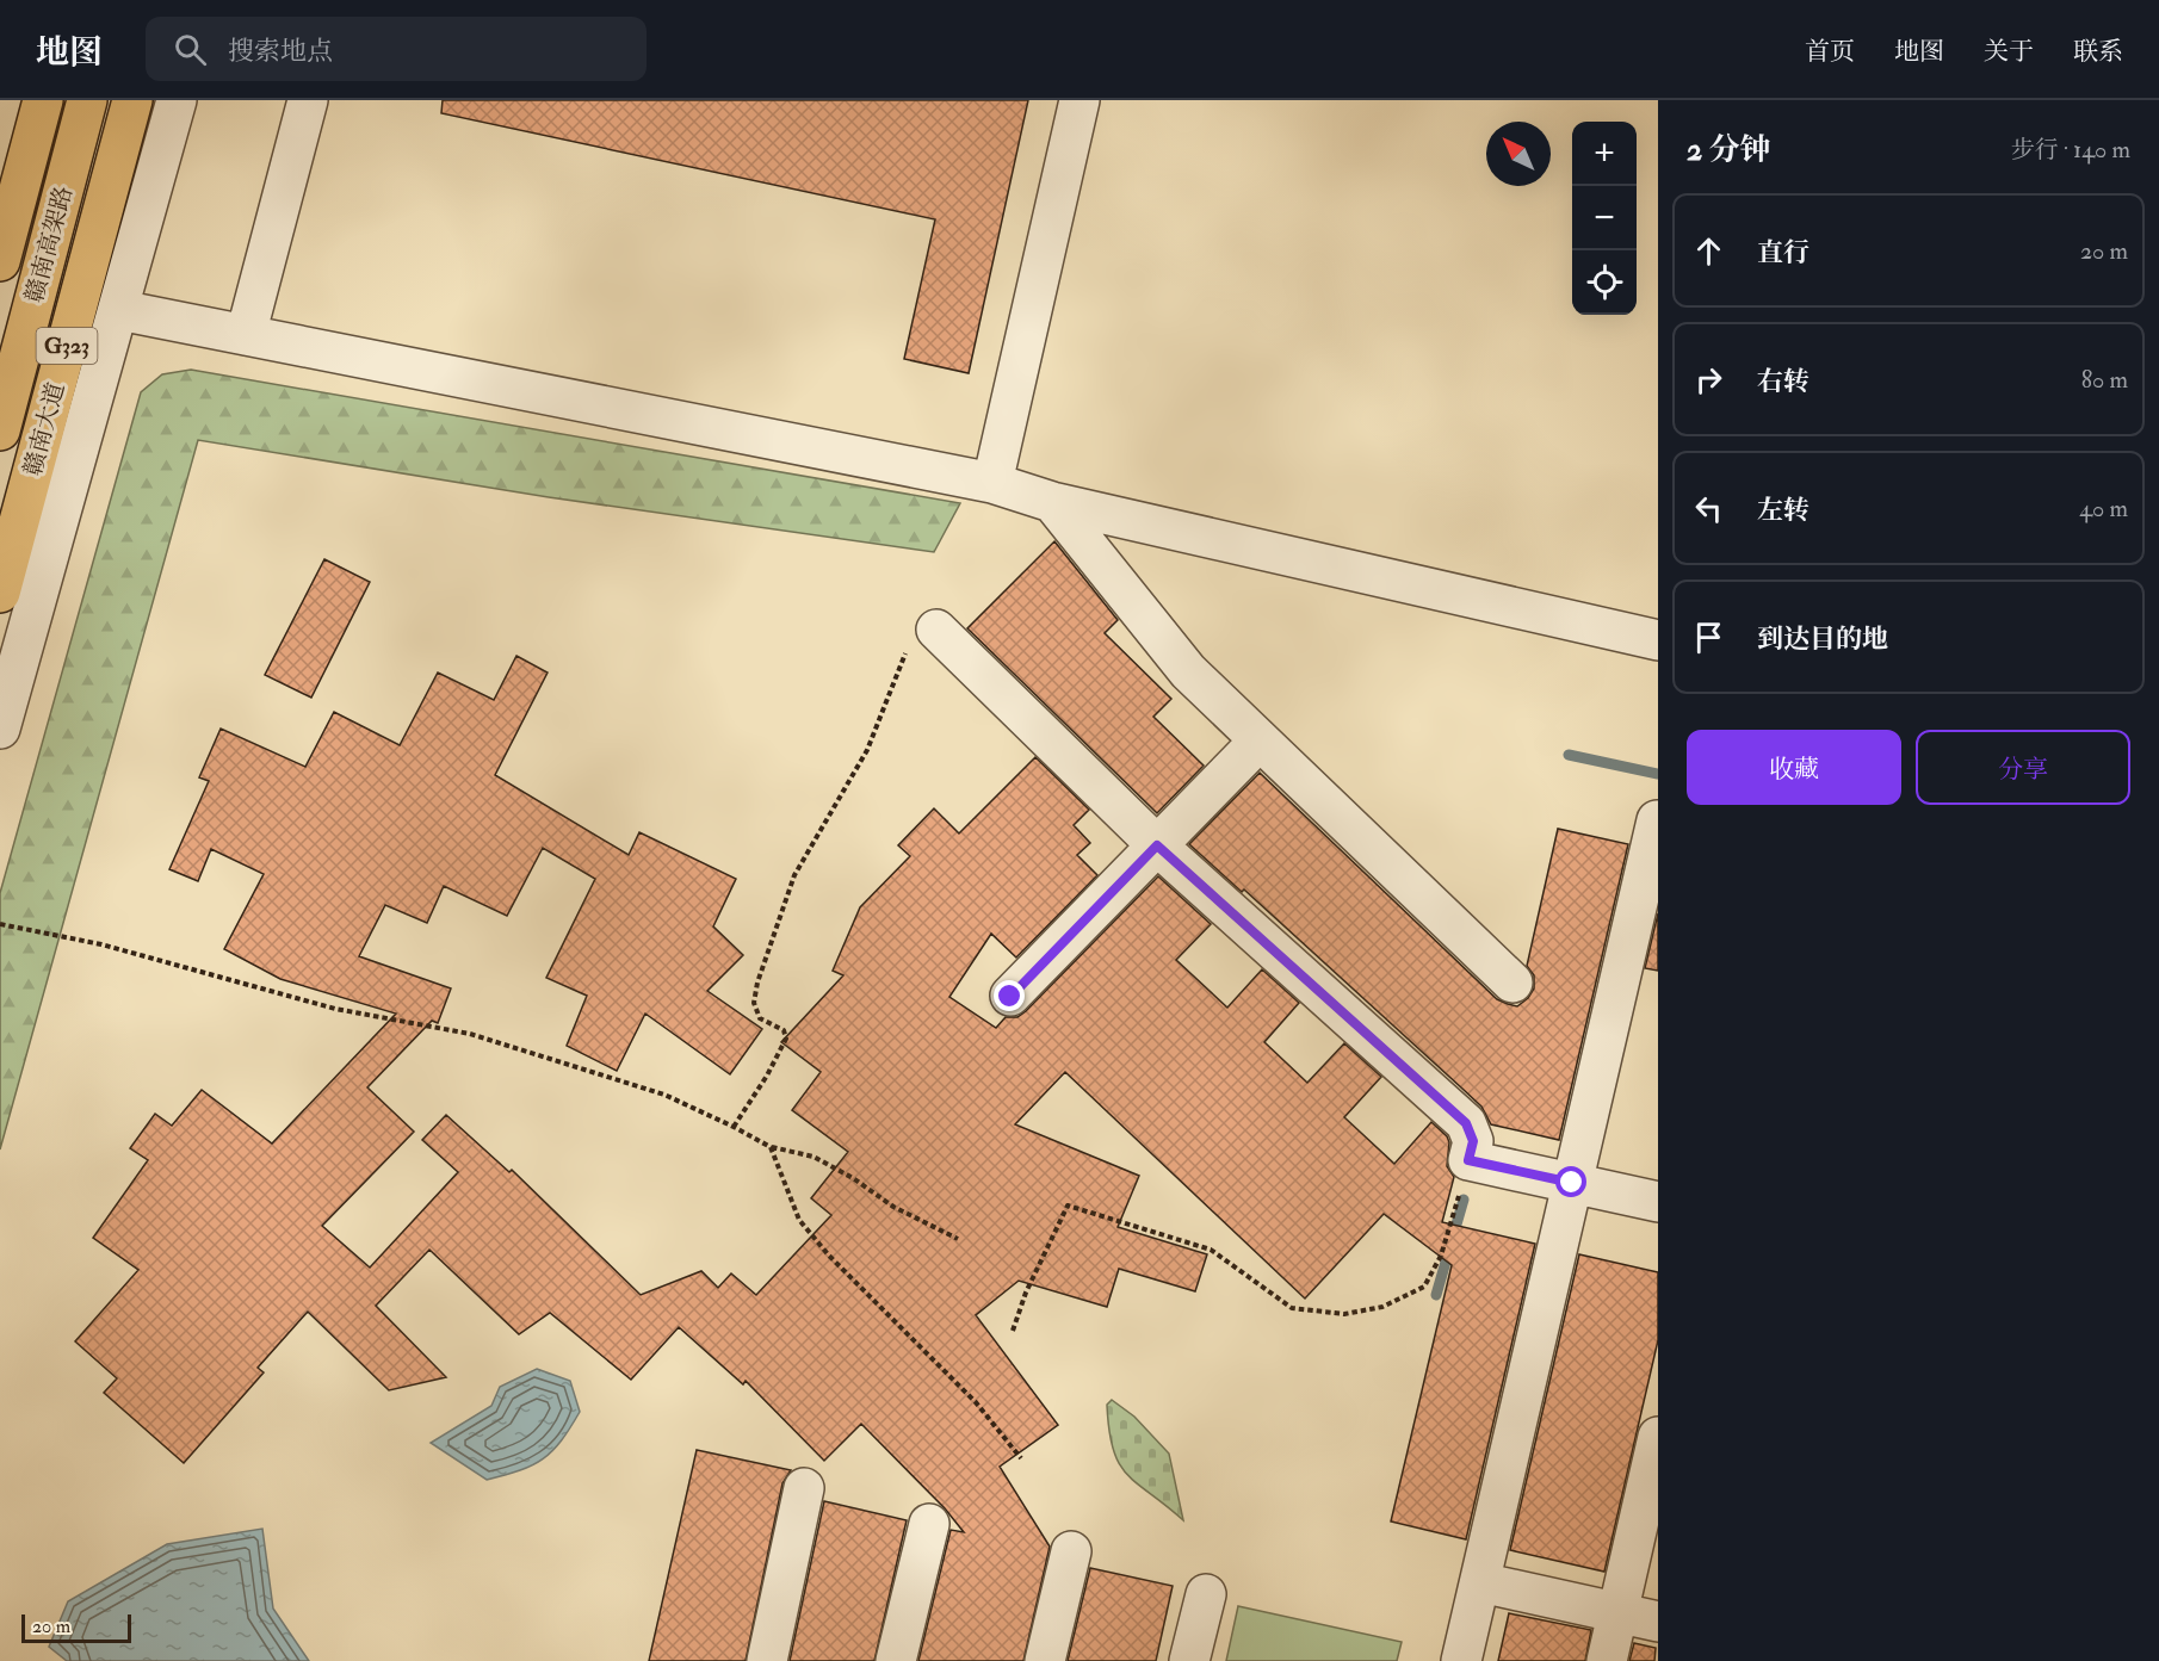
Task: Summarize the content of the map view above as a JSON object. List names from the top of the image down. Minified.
{"streets":{"main road":["赣南高架路","G323","赣南大道"]},"scale_bar":"20 m","north":"top left","page":{"header":"地图","search":"搜索地点","nav":["首页","地图","关于","联系"],"heading":["2 分钟","步行 · 140 m"],"map_buttons":["+","−"],"list":[["直行","20 m"],["右转","80 m"],["左转","40 m"],"到达目的地"],"buttons":["收藏","分享"],"scale":"20 m"}}
